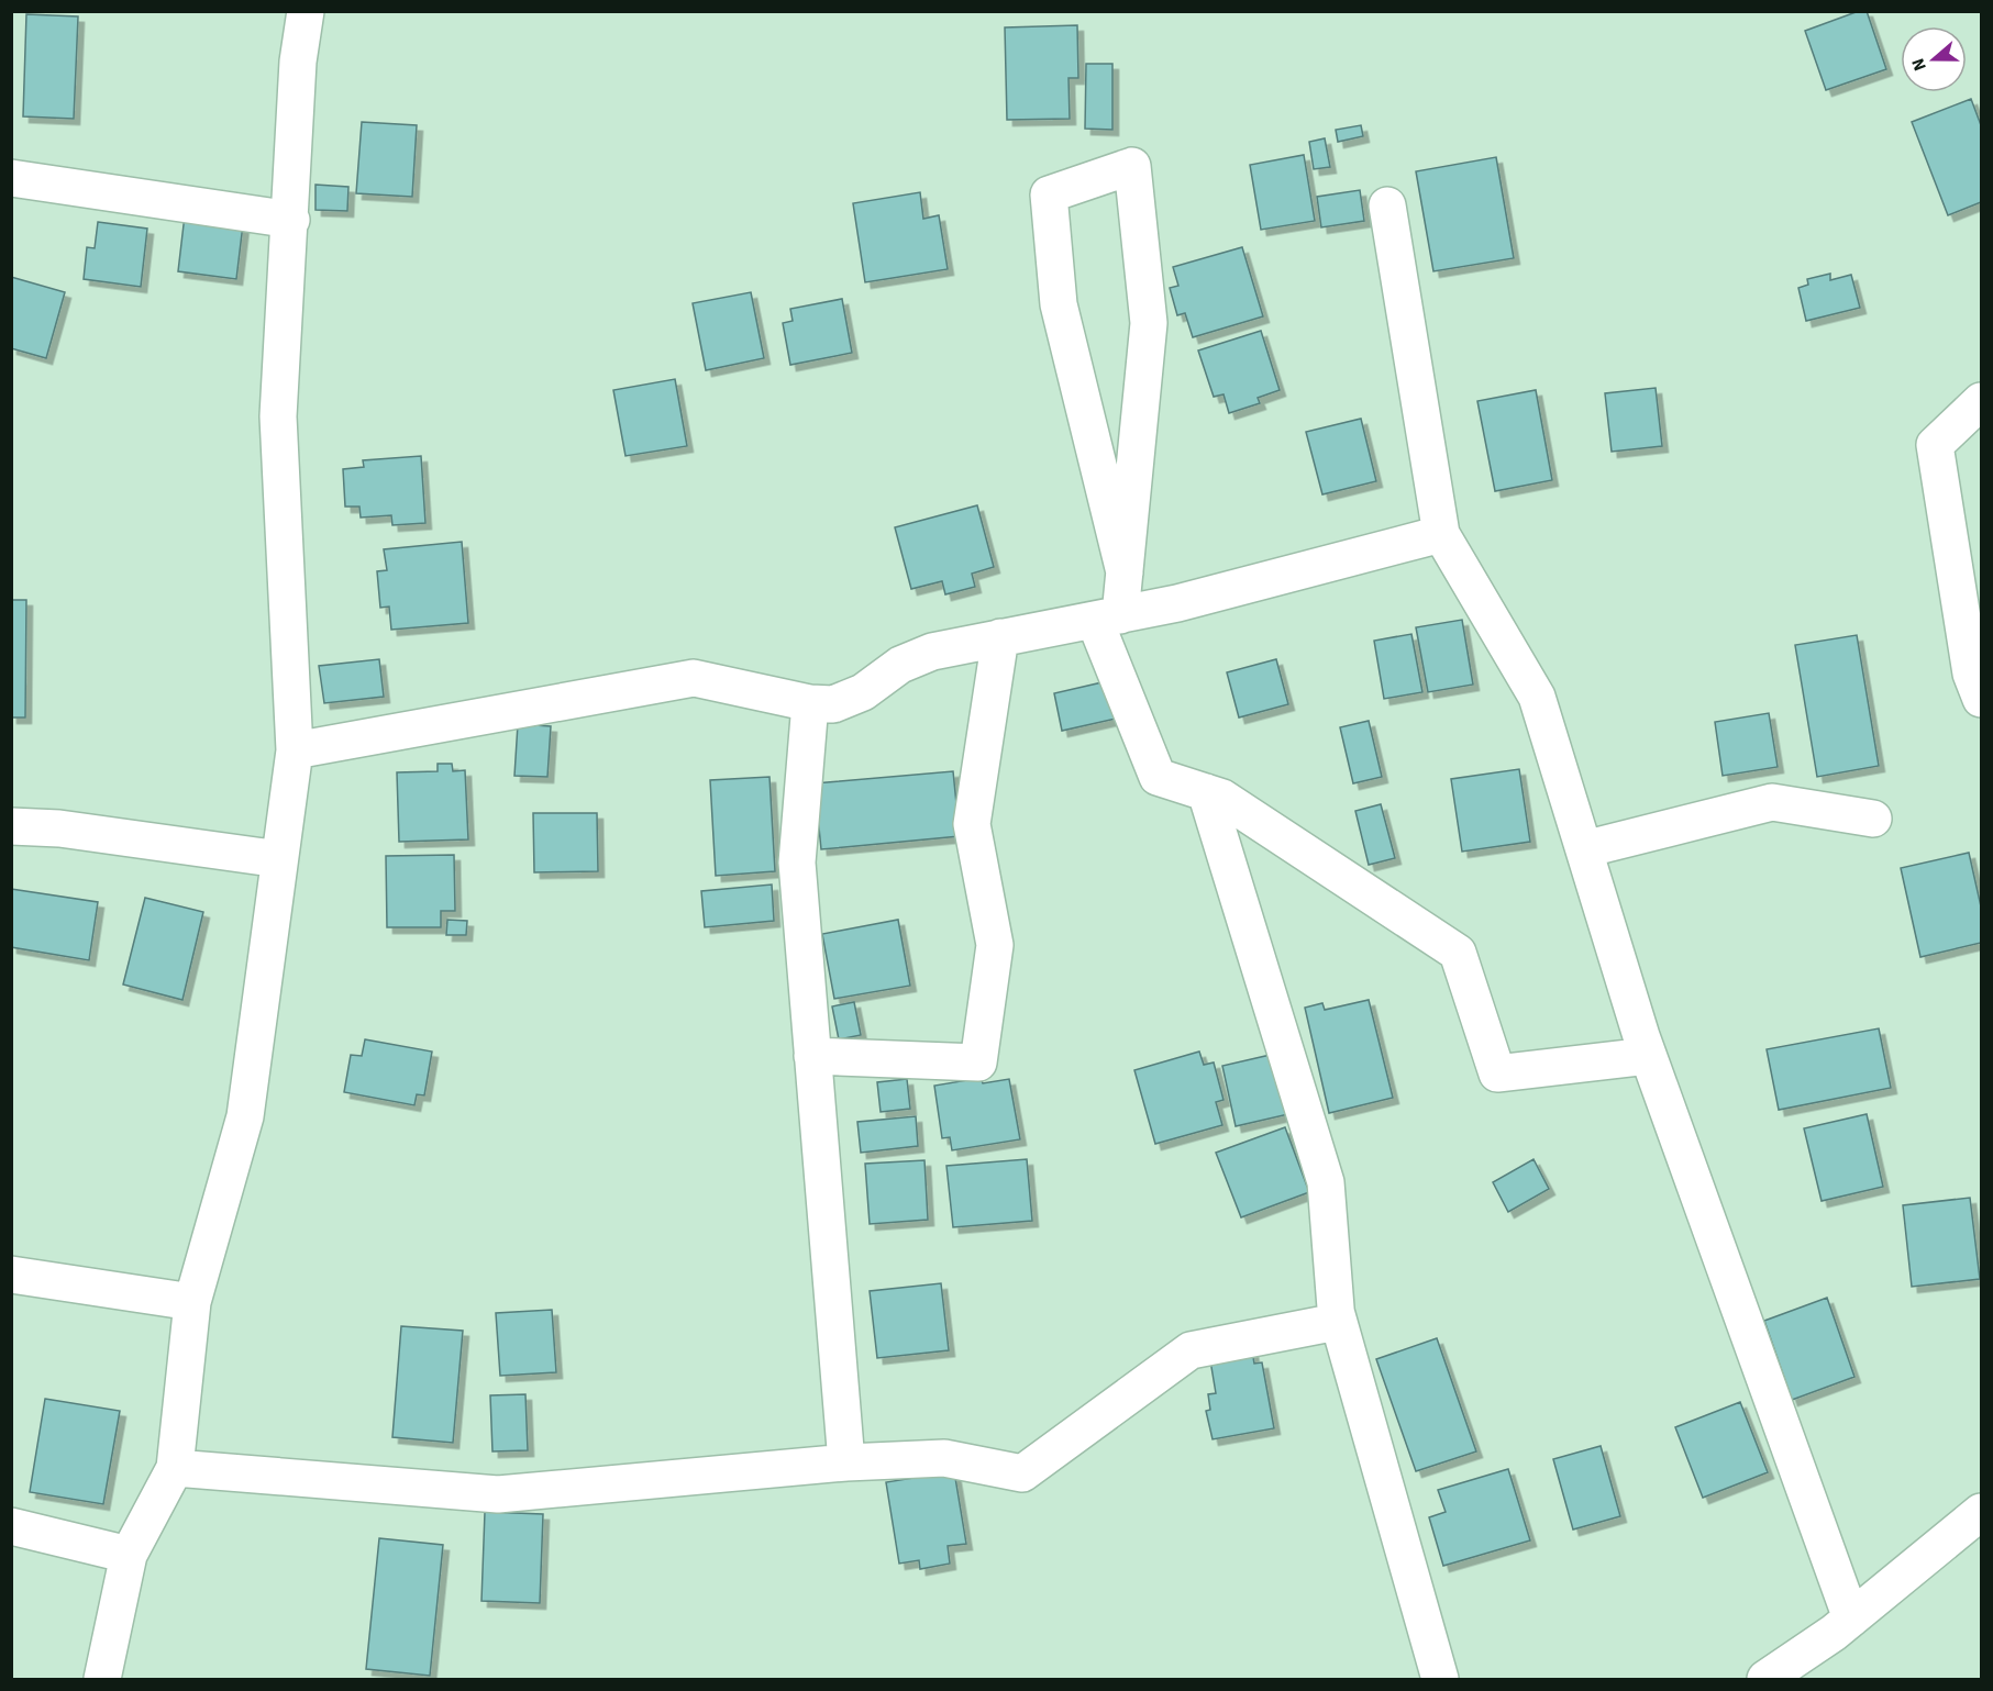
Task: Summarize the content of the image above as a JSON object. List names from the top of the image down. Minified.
{"north":"left"}
